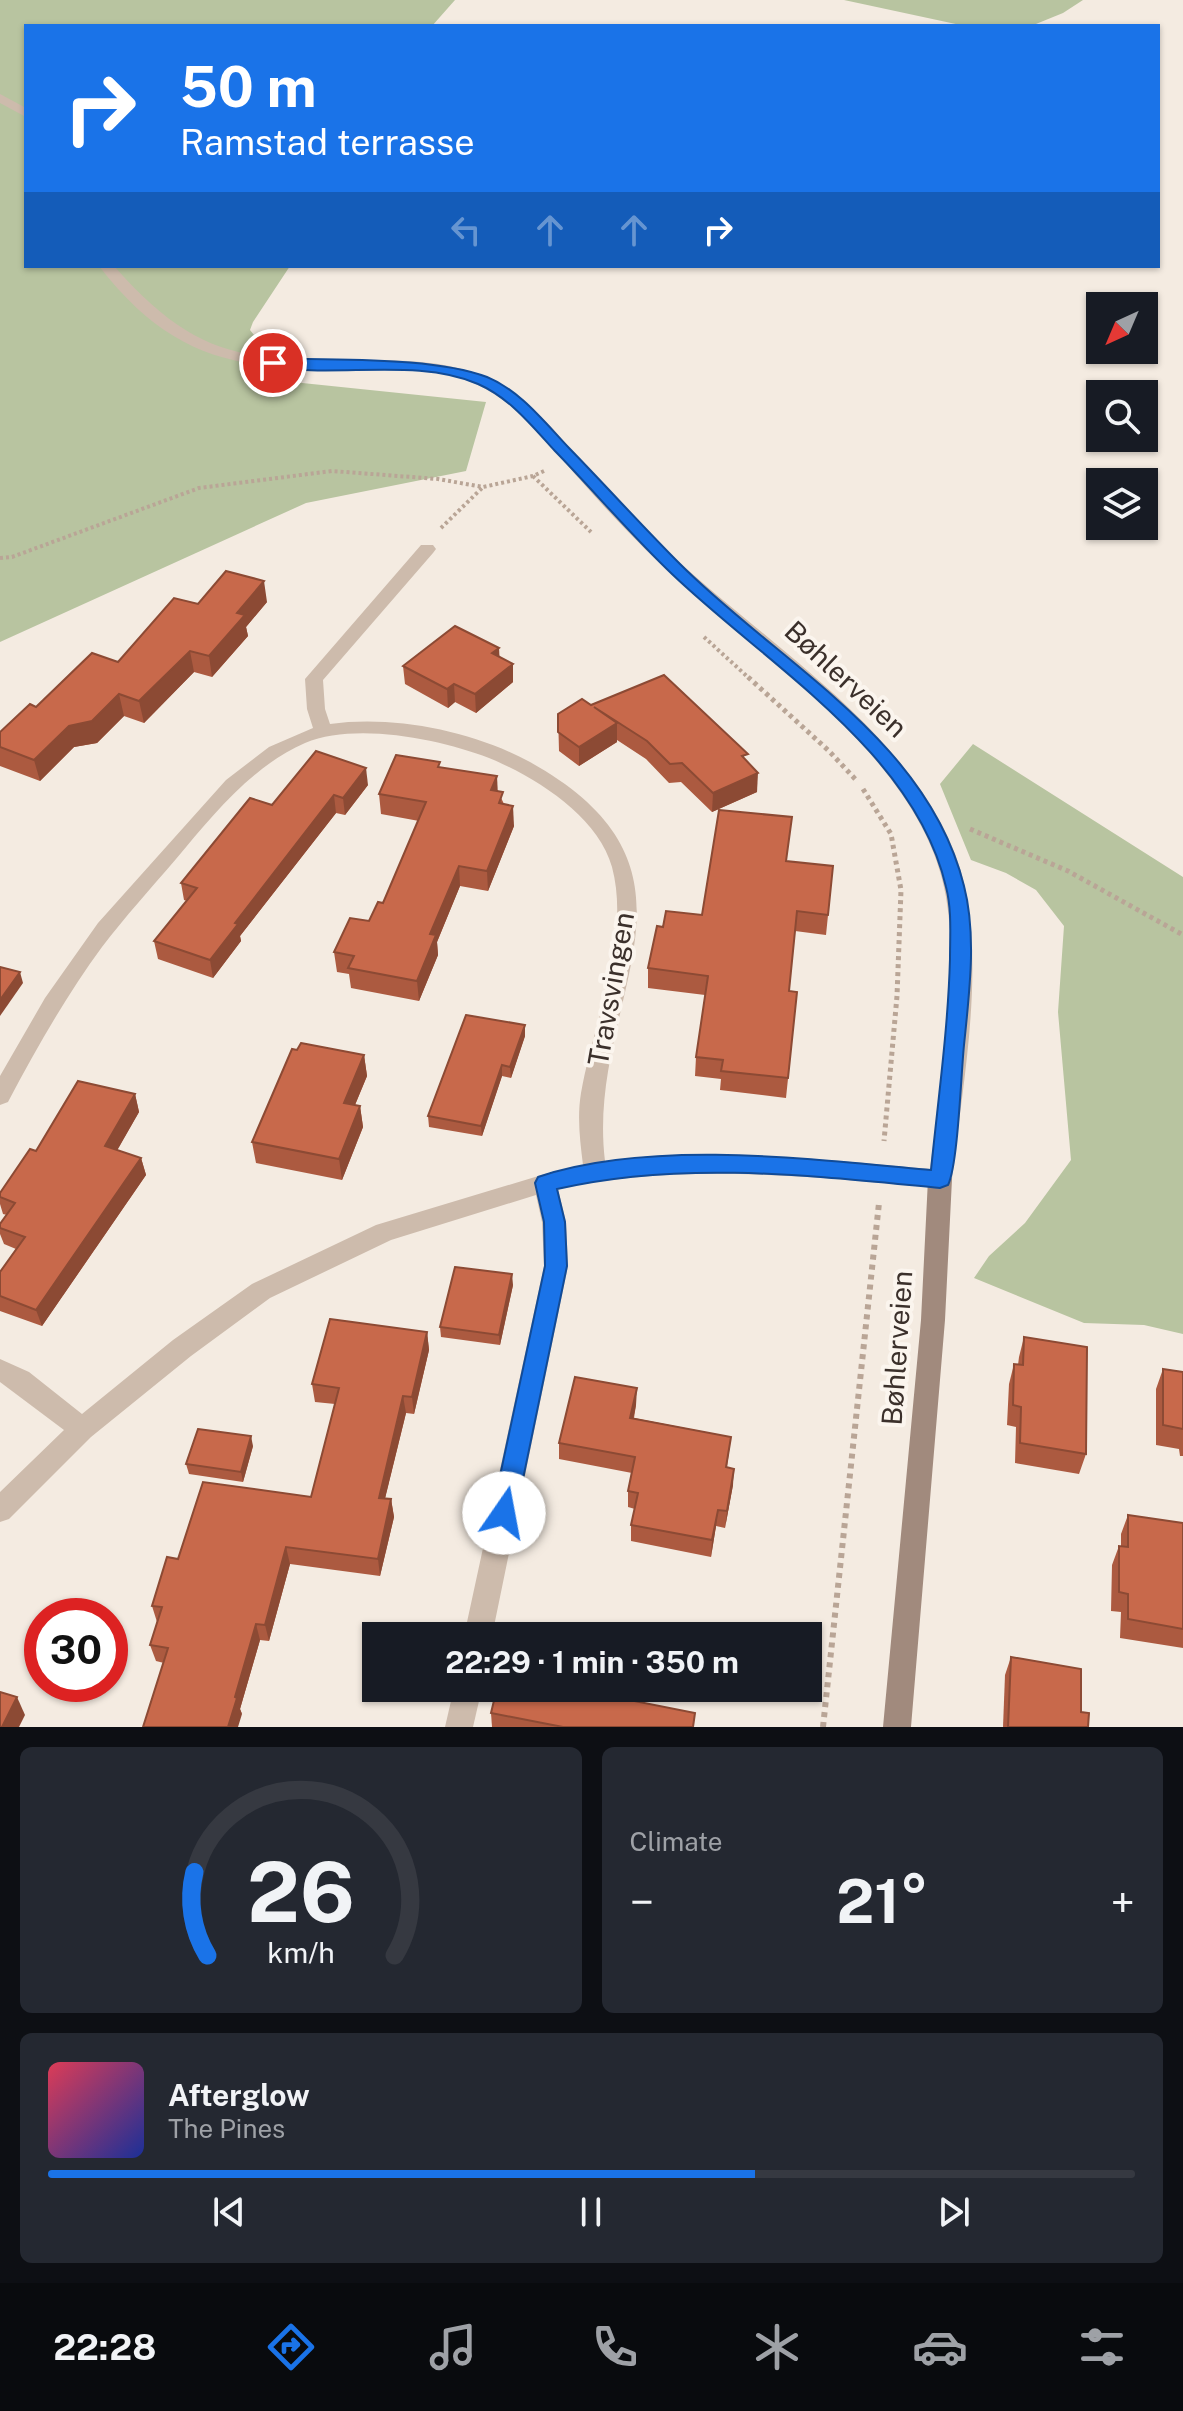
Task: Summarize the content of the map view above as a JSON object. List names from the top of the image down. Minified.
{"streets":{"street":["Bøhlerveien","Travsvingen"]},"north":"bottom left","page":{"turn":["50 m","Ramstad terrasse"],"limit":"30","trip":"22:29 · 1 min · 350 m","tile":"Climate","heat":["−","21°","+"],"song":["Afterglow","The Pines"],"tabs":"22:28","gauge":["26","km/h"]}}
